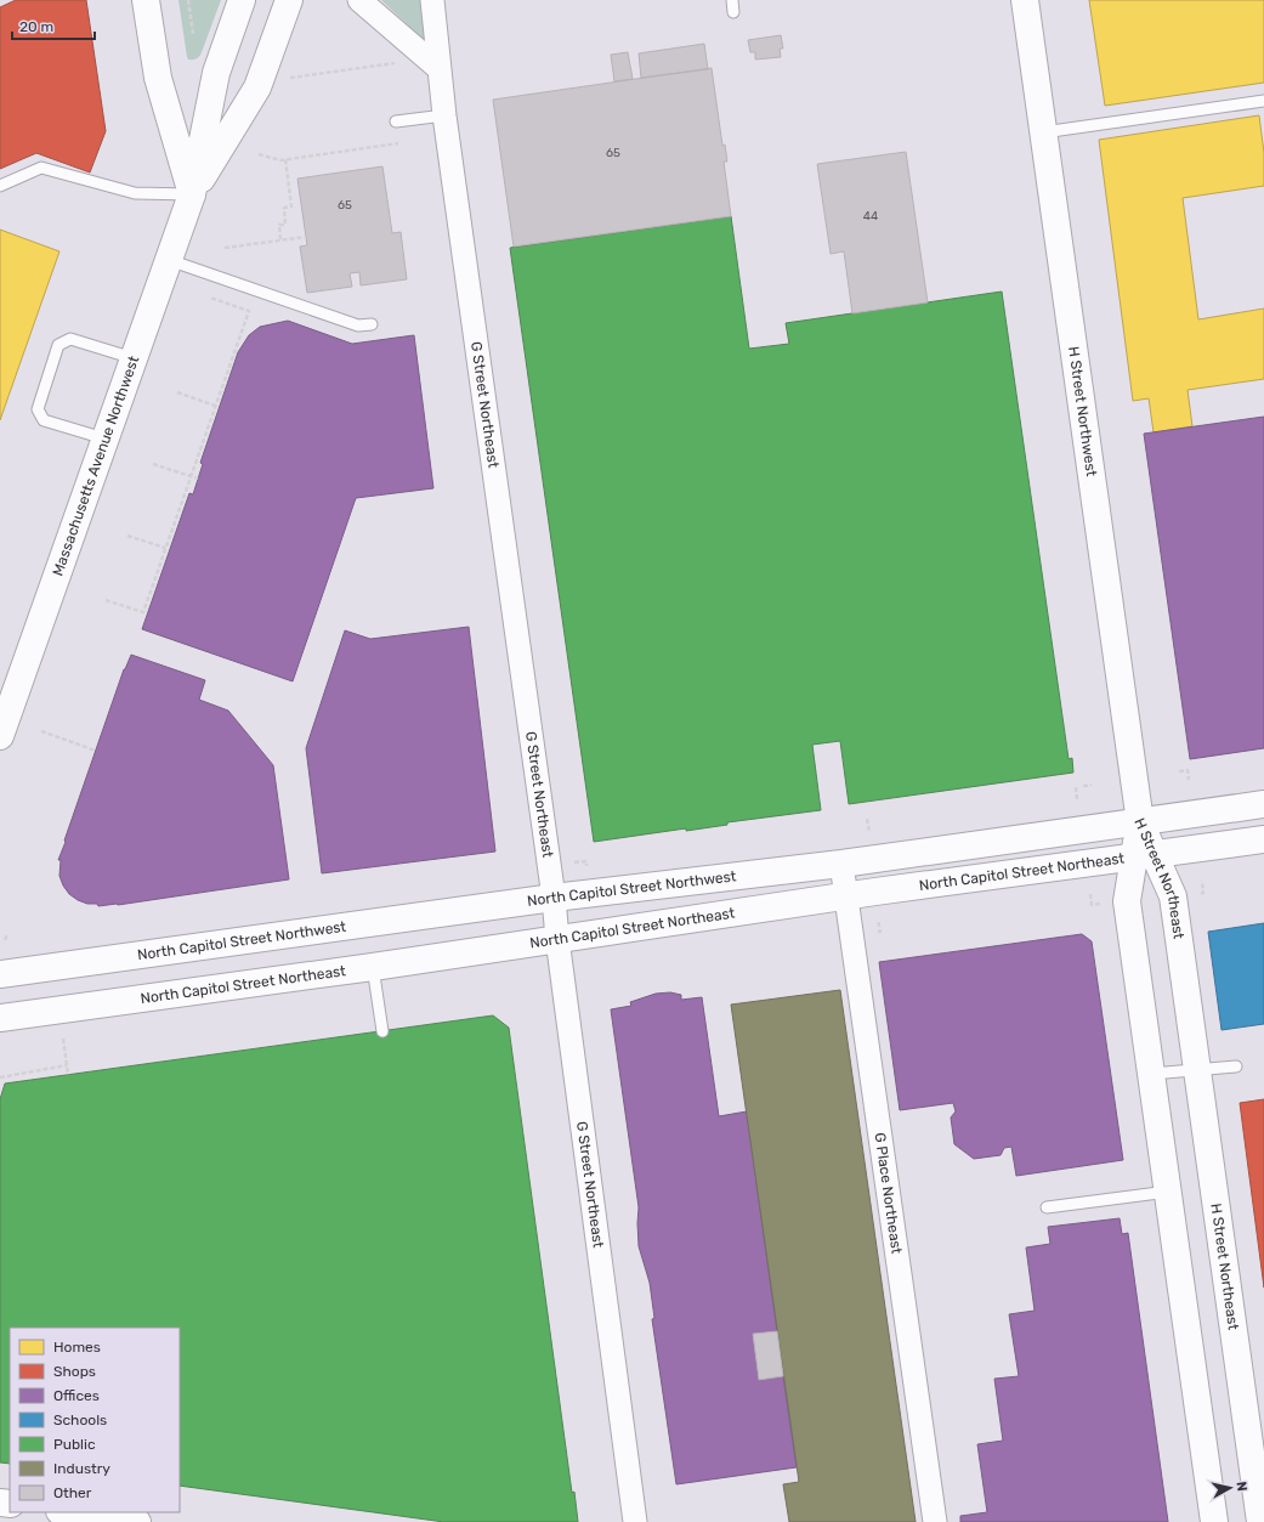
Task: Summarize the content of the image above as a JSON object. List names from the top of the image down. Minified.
{"streets":{"main road":["H Street Northwest","Massachusetts Avenue Northwest","North Capitol Street Northeast","North Capitol Street Northwest","H Street Northeast"],"street":["G Street Northeast","G Place Northeast"]},"crossings":[["G Street Northeast","North Capitol Street Northeast"],["G Street Northeast","North Capitol Street Northwest"],["H Street Northwest","North Capitol Street Northwest"],["H Street Northwest","H Street Northeast"],["North Capitol Street Northeast","H Street Northeast"],["North Capitol Street Northeast","G Place Northeast"],["North Capitol Street Northwest","H Street Northeast"],["North Capitol Street Northwest","G Place Northeast"]],"house_numbers":["65","65","44"],"legend":["Homes","Shops","Offices","Schools","Public","Industry","Other"],"scale_bar":"20 m","north":"right"}
